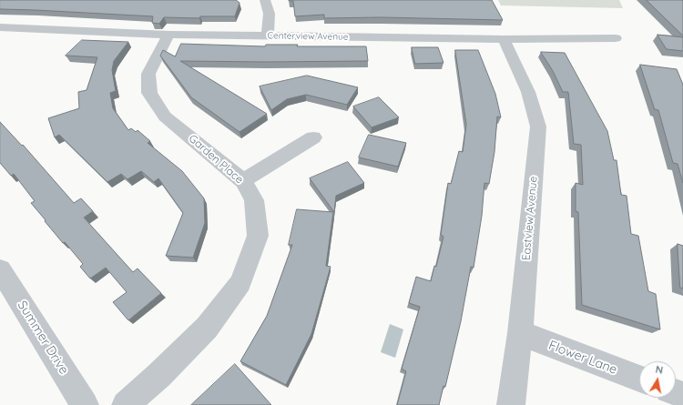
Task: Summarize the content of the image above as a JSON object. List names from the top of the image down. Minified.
{"streets":{"street":["Centerview Avenue","Garden Place","Eastview Avenue","Summer Drive","Flower Lane"]},"crossings":[["Centerview Avenue","Garden Place"],["Centerview Avenue","Eastview Avenue"],["Eastview Avenue","Flower Lane"]],"north":"top"}
